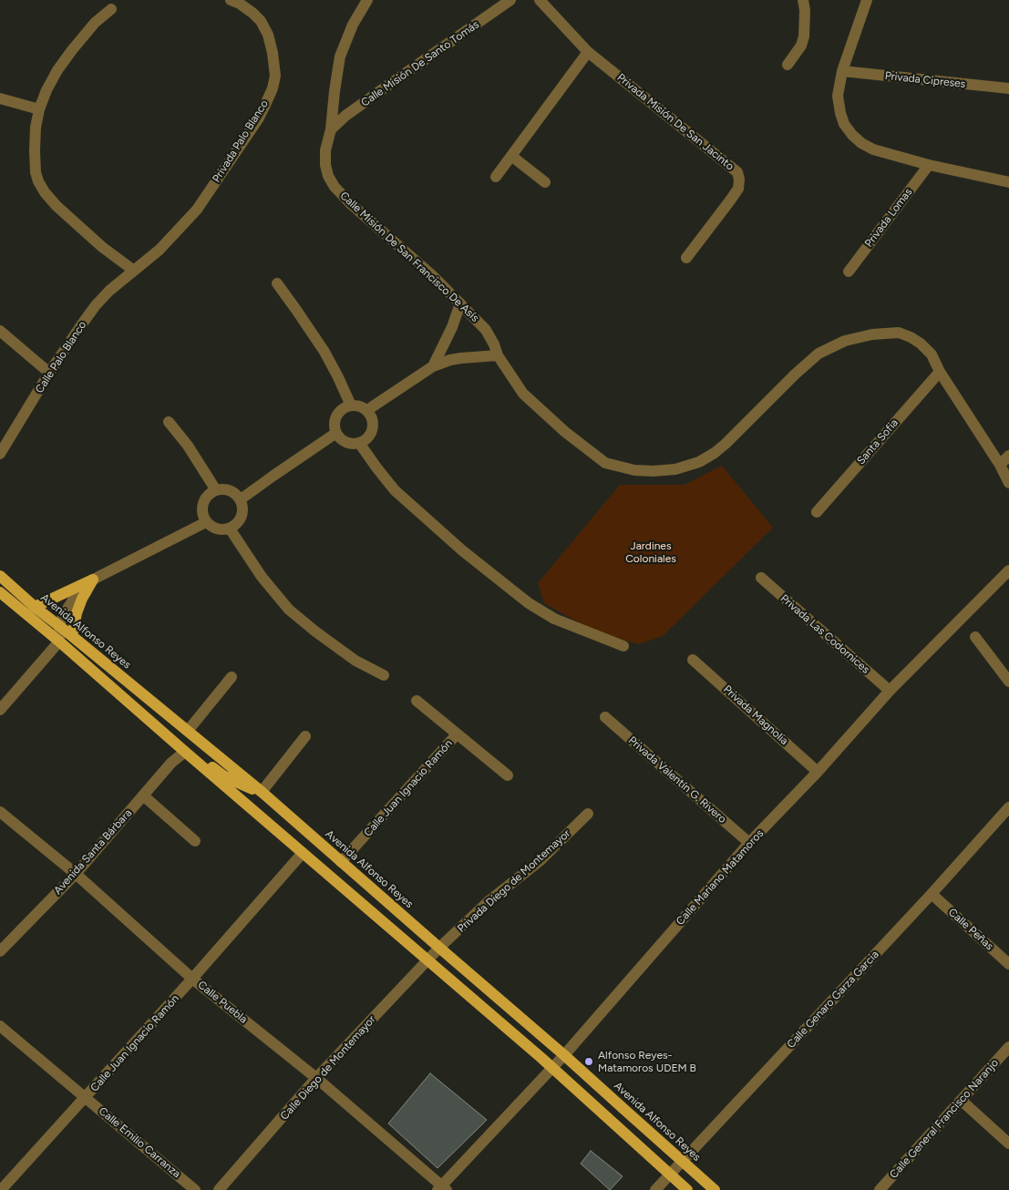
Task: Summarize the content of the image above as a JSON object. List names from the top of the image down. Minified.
{"streets":{"main road":["Avenida Alfonso Reyes"],"street":["Calle Misión De Santo Tomás","Privada Cipreses","Privada Misión De San Jacinto","Privada Palo Blanco","Privada Lomas","Calle Misión De San Francisco De Asís","Calle Palo Blanco","Santa Sofia","Privada Las Codornices","Privada Magnolia","Privada Valentín G. Rivero","Calle Juan Ignacio Ramón","Avenida Santa Bárbara","Calle Mariano Matamoros","Privada Diego de Montemayor","Calle Peñas","Calle Genaro Garza Garcia","Calle Puebla","Calle Diego de Montemayor","Calle General Francisco Naranjo","Calle Emilio Carranza"]},"crossings":[["Calle Misión De Santo Tomás","Calle Misión De San Francisco De Asís"],["Privada Palo Blanco","Calle Palo Blanco"],["Calle Misión De San Francisco De Asís","Santa Sofia"],["Avenida Alfonso Reyes","Calle Juan Ignacio Ramón"],["Avenida Alfonso Reyes","Calle Mariano Matamoros"],["Avenida Alfonso Reyes","Privada Diego de Montemayor"],["Avenida Alfonso Reyes","Calle Genaro Garza Garcia"],["Avenida Alfonso Reyes","Calle Diego de Montemayor"],["Privada Las Codornices","Calle Mariano Matamoros"],["Privada Magnolia","Calle Mariano Matamoros"],["Privada Valentín G. Rivero","Calle Mariano Matamoros"],["Calle Juan Ignacio Ramón","Calle Puebla"],["Calle Juan Ignacio Ramón","Calle Emilio Carranza"],["Avenida Santa Bárbara","Calle Puebla"],["Calle Mariano Matamoros","Calle Puebla"],["Privada Diego de Montemayor","Calle Diego de Montemayor"],["Calle Peñas","Calle Genaro Garza Garcia"],["Calle Puebla","Calle Diego de Montemayor"]],"parks":["Jardines Coloniales"],"places":["Alfonso Reyes- Matamoros UDEM B"]}
